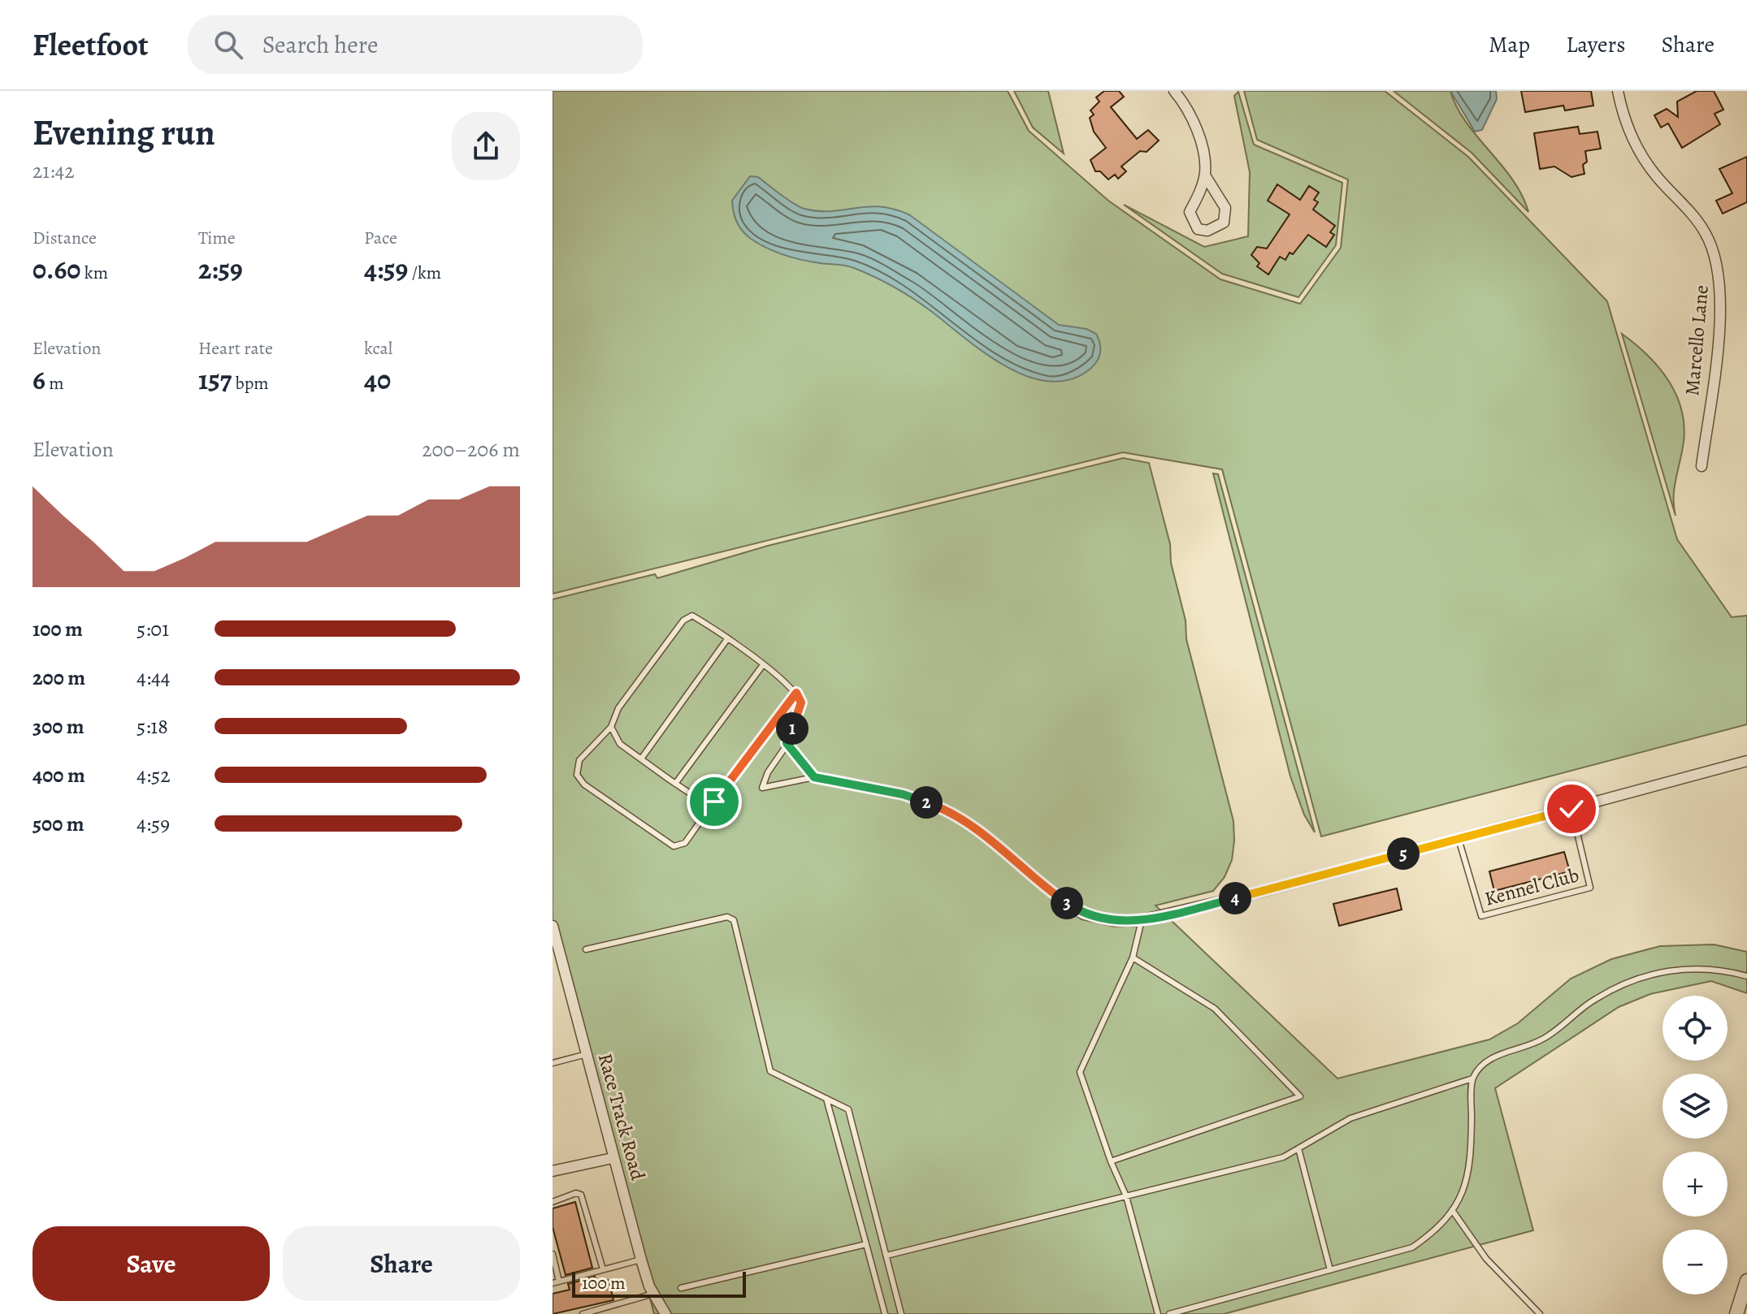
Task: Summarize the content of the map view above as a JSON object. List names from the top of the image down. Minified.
{"streets":{"street":["Marcello Lane","Race Track Road"],"lane":["Kennel Club"]},"scale_bar":"100 m","page":{"header":"Fleetfoot","search":"Search here","nav":["Map","Layers","Share"],"heading":["Evening run","21:42"],"stats":[["Distance","0.60 km"],["Time","2:59"],["Pace","4:59 /km"],["Elevation","6 m"],["Heart rate","157 bpm"],["kcal","40"]],"chart":["Elevation","200–206 m"],"list":[{"name":"100 m","note":"5:01"},{"name":"200 m","note":"4:44"},{"name":"300 m","note":"5:18"},{"name":"400 m","note":"4:52"},{"name":"500 m","note":"4:59"}],"pins":["1","2","5","4","3"],"map_buttons":["+","−"],"buttons":["Save","Share"],"scale":"100 m"}}
